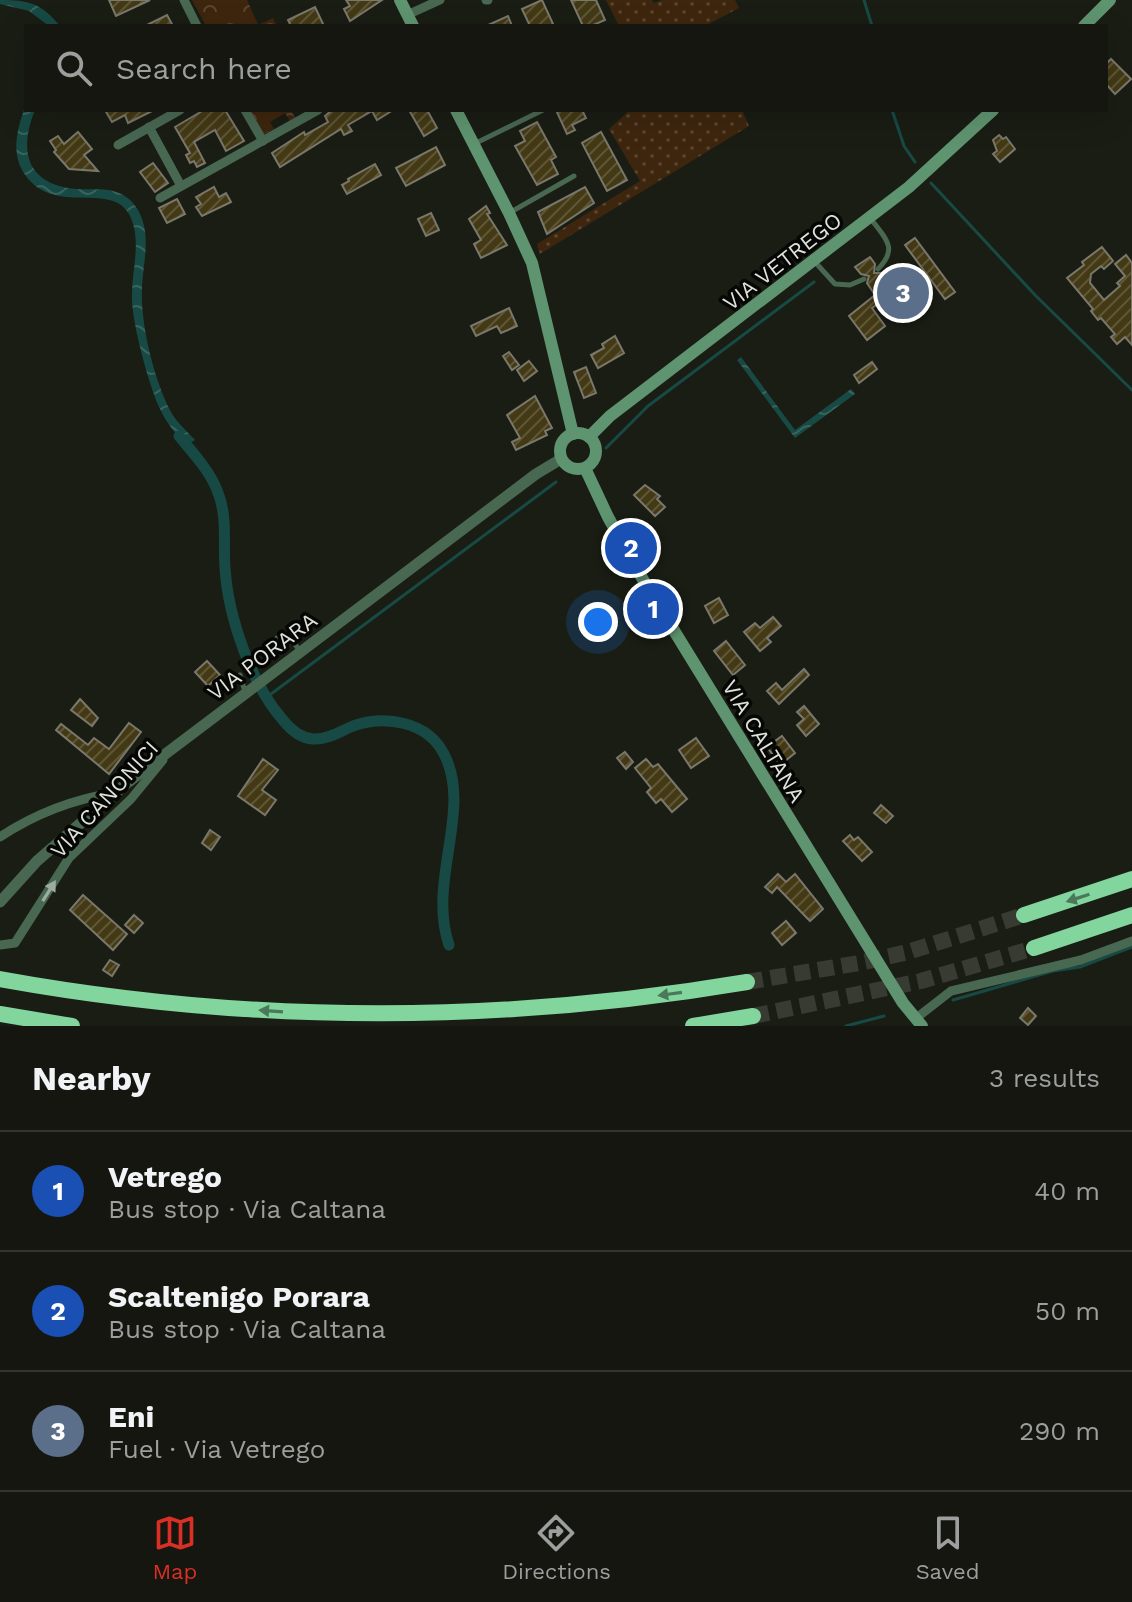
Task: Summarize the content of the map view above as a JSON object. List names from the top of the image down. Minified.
{"streets":{"main road":["VIA VETREGO","VIA CALTANA"],"street":["VIA PORARA","VIA CANONICI"]},"crossings":[["VIA VETREGO","VIA PORARA"],["VIA VETREGO","VIA CALTANA"],["VIA PORARA","VIA CALTANA"],["VIA PORARA","VIA CANONICI"]],"one_way":["VIA CANONICI"],"page":{"search":"Search here","pins":["3","2","1"],"heading":["Nearby","3 results"],"list":[{"mark":"1","name":"Vetrego","note":"Bus stop · Via Caltana","value":"40 m"},{"mark":"2","name":"Scaltenigo Porara","note":"Bus stop · Via Caltana","value":"50 m"},{"mark":"3","name":"Eni","note":"Fuel · Via Vetrego","value":"290 m"}],"nav":["Map","Directions","Saved"]}}
